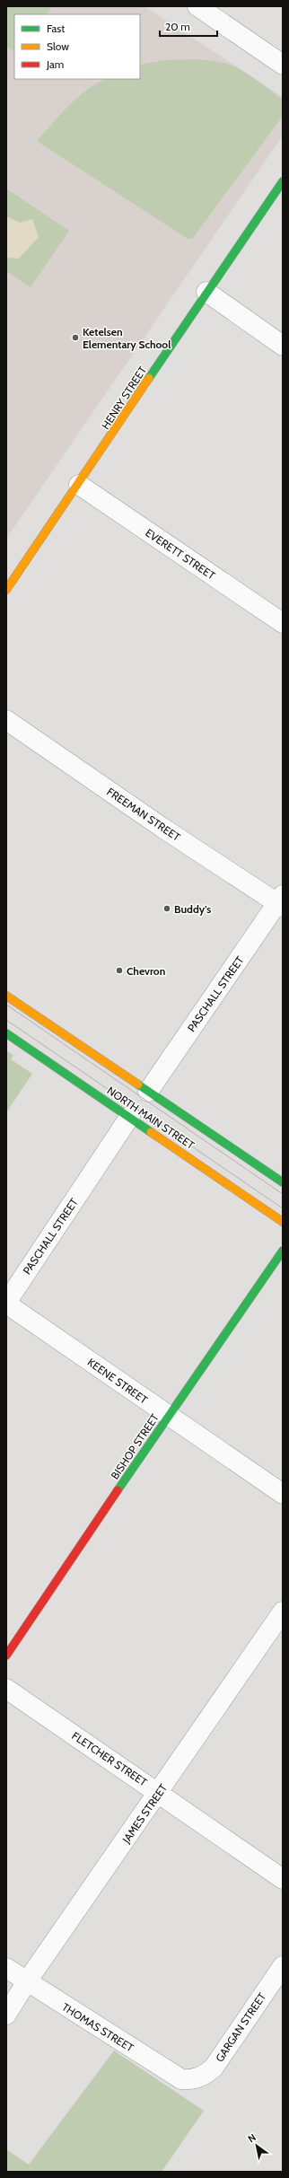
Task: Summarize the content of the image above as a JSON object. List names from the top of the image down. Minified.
{"streets":{"street":["HENRY STREET","EVERETT STREET","FREEMAN STREET","PASCHALL STREET","NORTH MAIN STREET","KEENE STREET","BISHOP STREET","FLETCHER STREET","JAMES STREET","THOMAS STREET","GARGAN STREET"]},"crossings":[["HENRY STREET","EVERETT STREET"],["FREEMAN STREET","PASCHALL STREET"],["PASCHALL STREET","NORTH MAIN STREET"],["PASCHALL STREET","KEENE STREET"],["KEENE STREET","BISHOP STREET"],["FLETCHER STREET","JAMES STREET"],["JAMES STREET","THOMAS STREET"],["THOMAS STREET","GARGAN STREET"]],"places":["Ketelsen Elementary School","Buddy's","Chevron"],"legend":["Fast","Slow","Jam"],"scale_bar":"20 m","north":"top left"}
